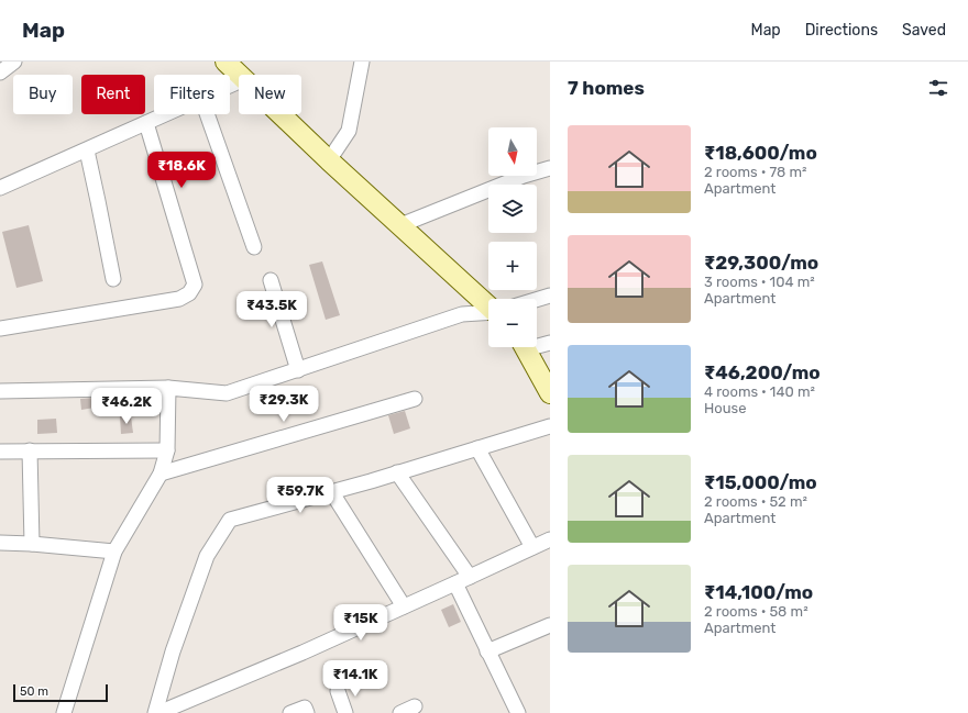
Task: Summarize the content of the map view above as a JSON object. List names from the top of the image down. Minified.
{"scale_bar":"50 m","north":"bottom","page":{"header":"Map","nav":["Map","Directions","Saved"],"heading":"7 homes","chip":["Buy","Rent","Filters","New"],"list":[{"name":"₹18,600/mo","note":"2 rooms · 78 m² · Apartment"},{"name":"₹29,300/mo","note":"3 rooms · 104 m² · Apartment"},{"name":"₹46,200/mo","note":"4 rooms · 140 m² · House"},{"name":"₹15,000/mo","note":"2 rooms · 52 m² · Apartment"},{"name":"₹14,100/mo","note":"2 rooms · 58 m² · Apartment"}],"map_buttons":["+","−"],"price":["₹18.6K","₹43.5K","₹29.3K","₹46.2K","₹59.7K","₹15K","₹14.1K"],"scale":"50 m"}}
